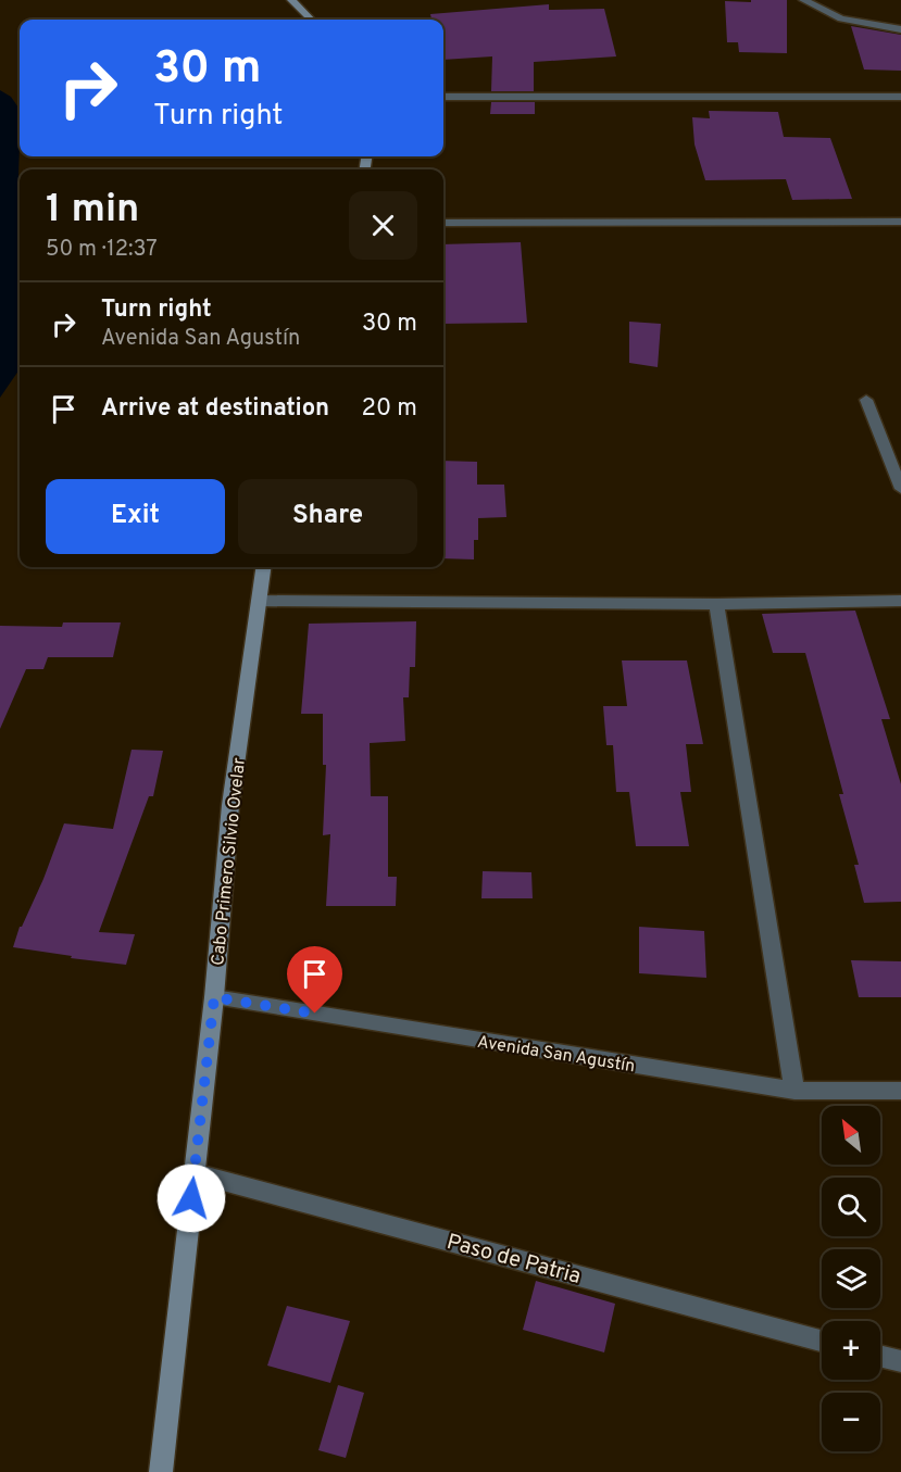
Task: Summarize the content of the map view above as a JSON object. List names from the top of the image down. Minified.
{"streets":{"main road":["Cabo Primero Silvio Ovelar"],"street":["Avenida San Agustín","Paso de Patria"]},"crossings":[["Cabo Primero Silvio Ovelar","Avenida San Agustín"],["Cabo Primero Silvio Ovelar","Paso de Patria"]],"north":"top left","page":{"turn":["30 m","Turn right"],"heading":["1 min","50 m · 12:37"],"list":[{"name":"Turn right","note":"Avenida San Agustín","value":"30 m"},{"name":"Arrive at destination","value":"20 m"}],"buttons":["Exit","Share"],"map_buttons":["+","−"]}}
